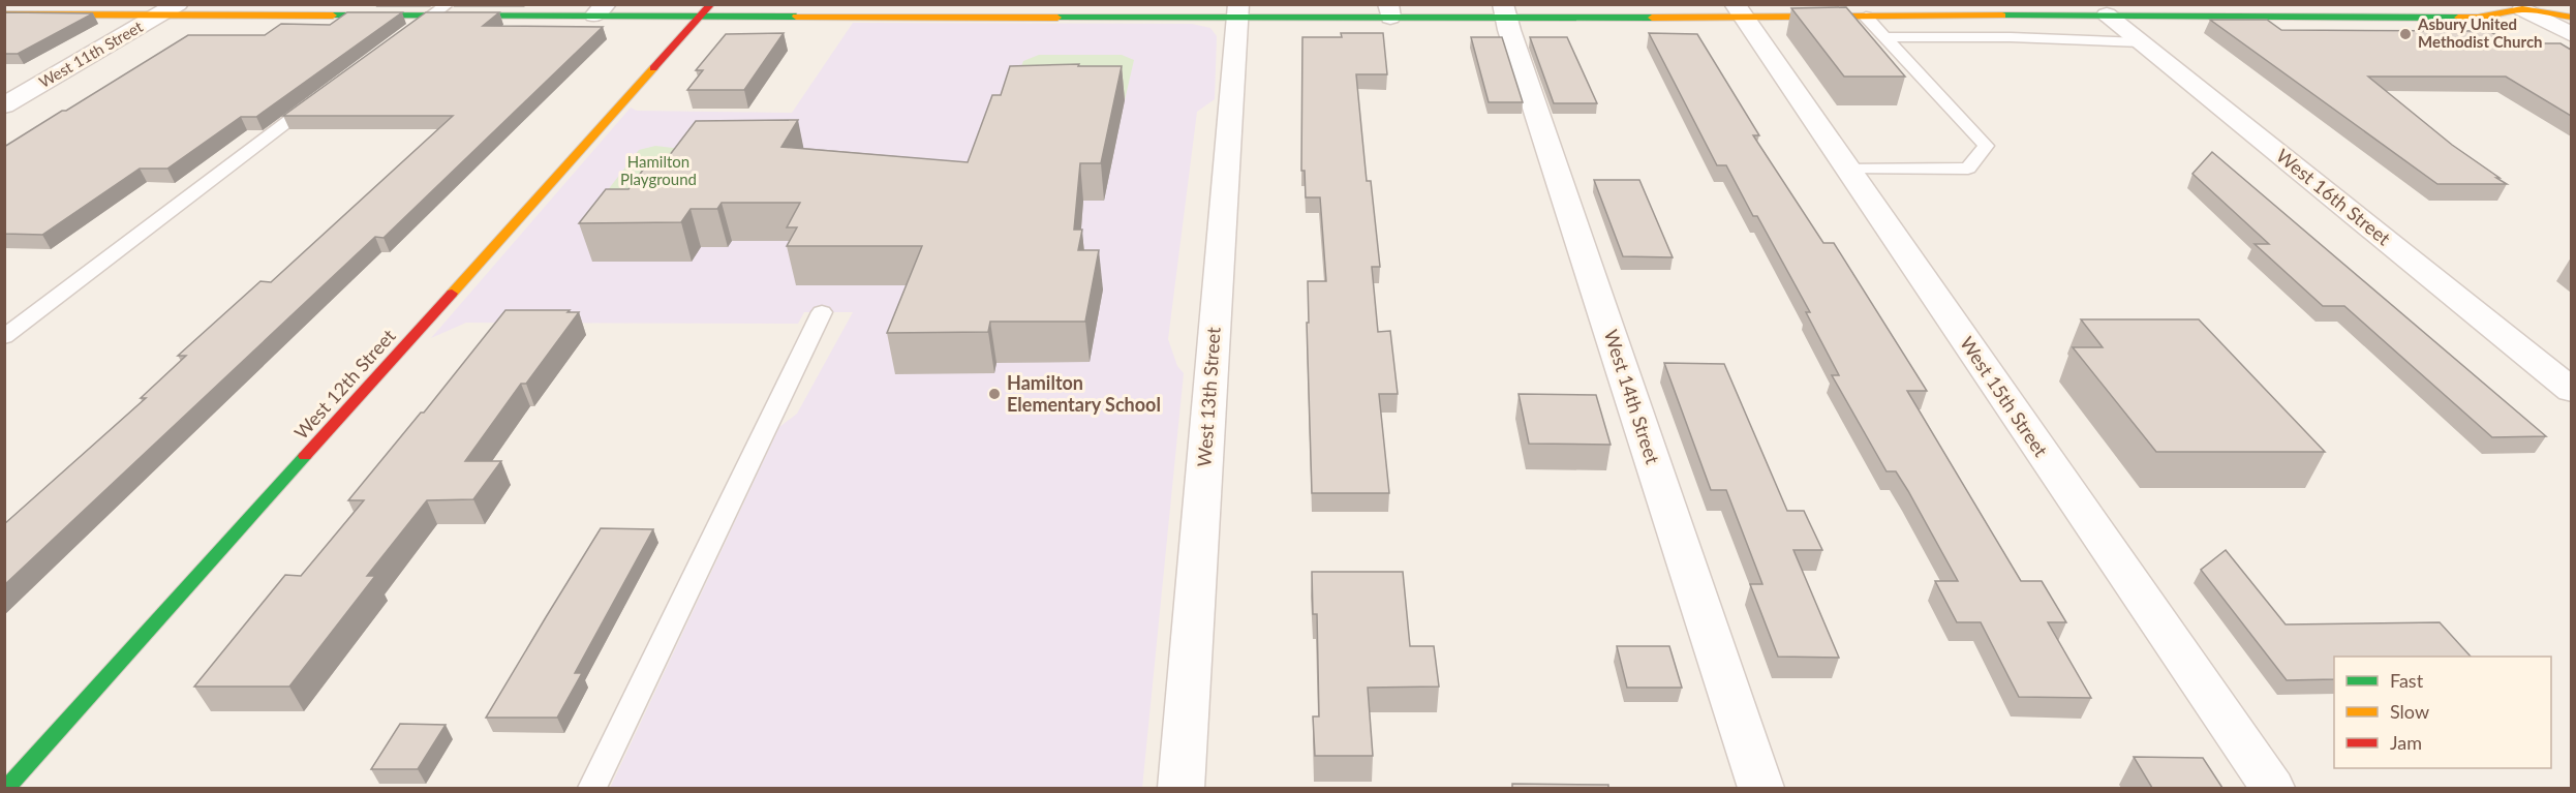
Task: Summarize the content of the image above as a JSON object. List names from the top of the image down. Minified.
{"streets":{"main road":["West 12th Street"],"street":["West 11th Street","West 16th Street","West 13th Street","West 14th Street","West 15th Street"]},"parks":["Hamilton Playground"],"places":["Asbury United Methodist Church","Hamilton Elementary School"],"legend":["Fast","Slow","Jam"]}
